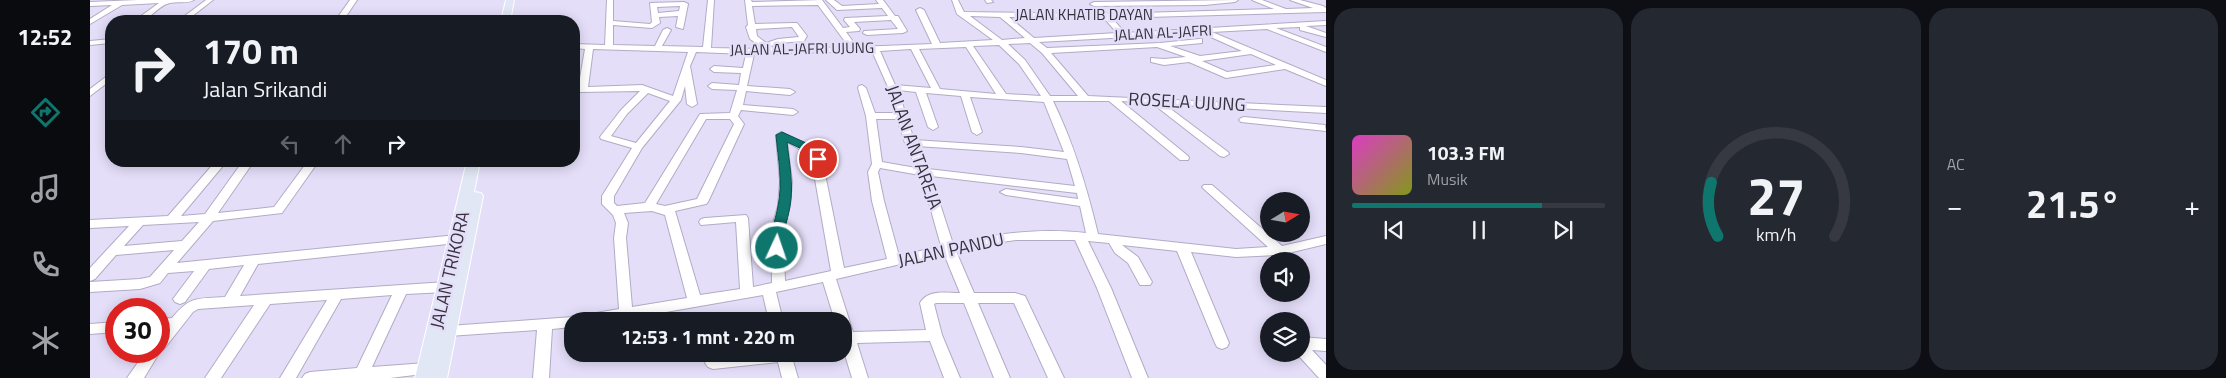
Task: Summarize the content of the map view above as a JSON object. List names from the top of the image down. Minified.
{"streets":{"main road":["JALAN TRIKORA"],"street":["JALAN KHATIB DAYAN","JALAN AL-JAFRI","JALAN AL-JAFRI UJUNG","ROSELA UJUNG","JALAN ANTAREJA","JALAN PANDU"]},"crossings":[["JALAN AL-JAFRI","JALAN AL-JAFRI UJUNG"],["JALAN AL-JAFRI UJUNG","JALAN ANTAREJA"],["ROSELA UJUNG","JALAN ANTAREJA"],["JALAN ANTAREJA","JALAN PANDU"]],"north":"right","page":{"tabs":"12:52","tile":"AC","turn":["170 m","Jalan Srikandi"],"song":["103.3 FM","Musik"],"heat":["−","21.5°","+"],"limit":"30","trip":"12:53 · 1 mnt · 220 m","gauge":["27","km/h"]}}
